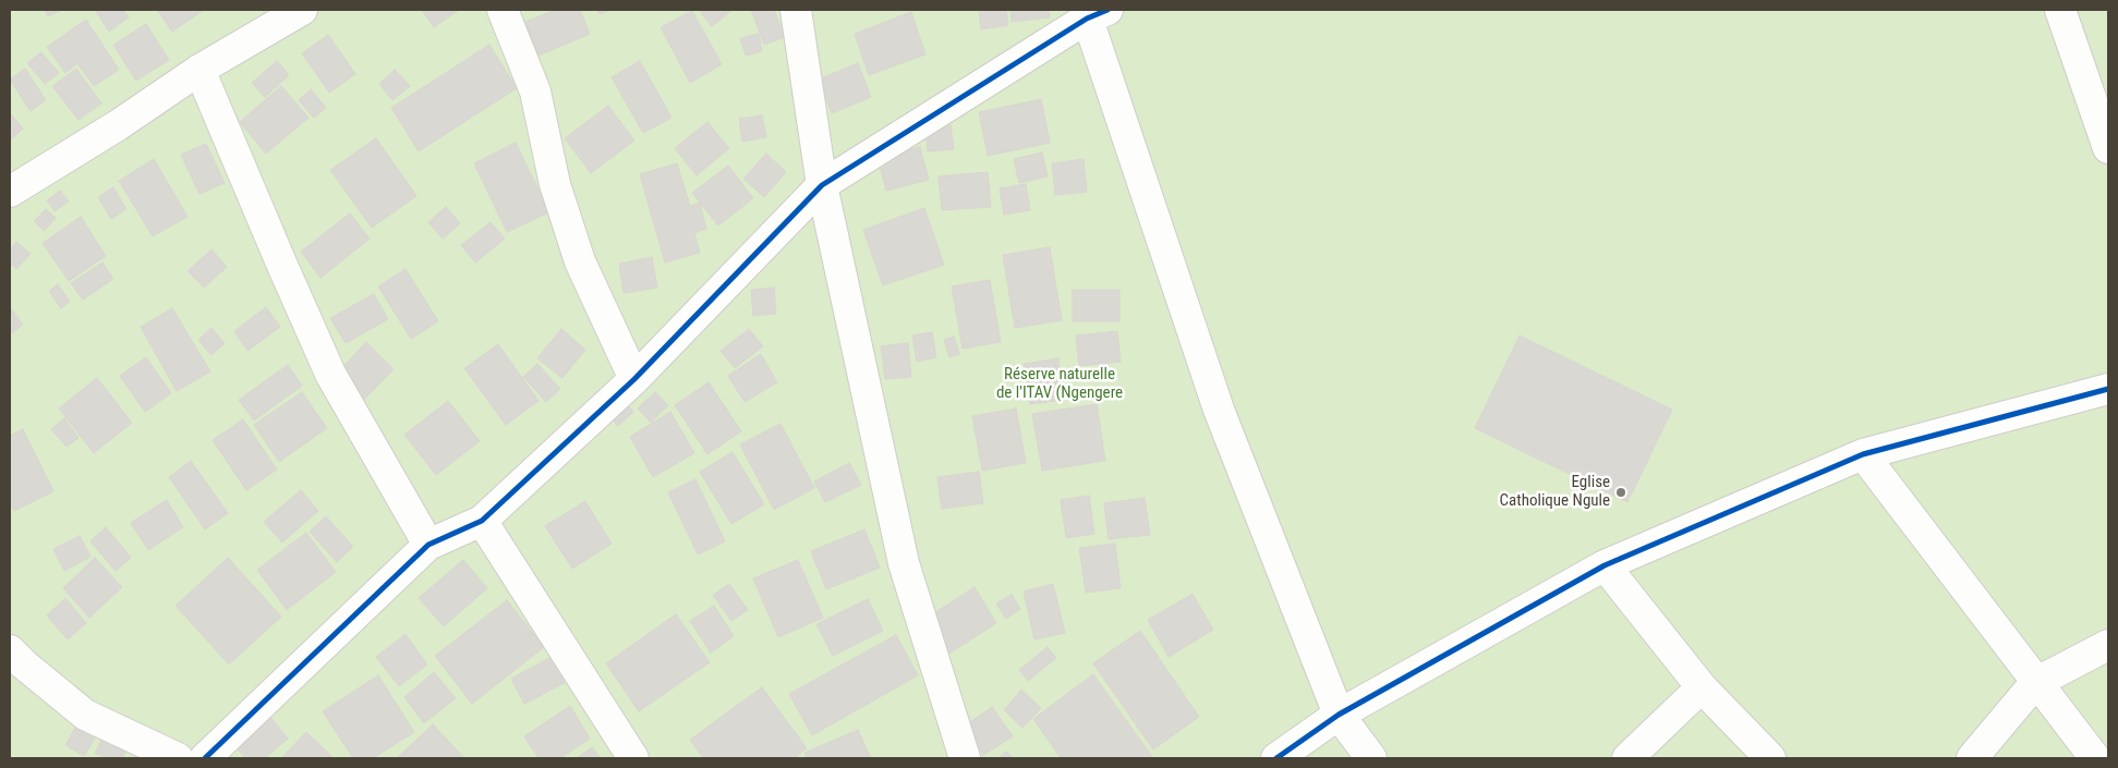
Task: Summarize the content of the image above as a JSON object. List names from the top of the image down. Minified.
{"parks":["Réserve naturelle de l'ITAV (Ngengere"],"places":["Eglise Catholique Ngule"]}
